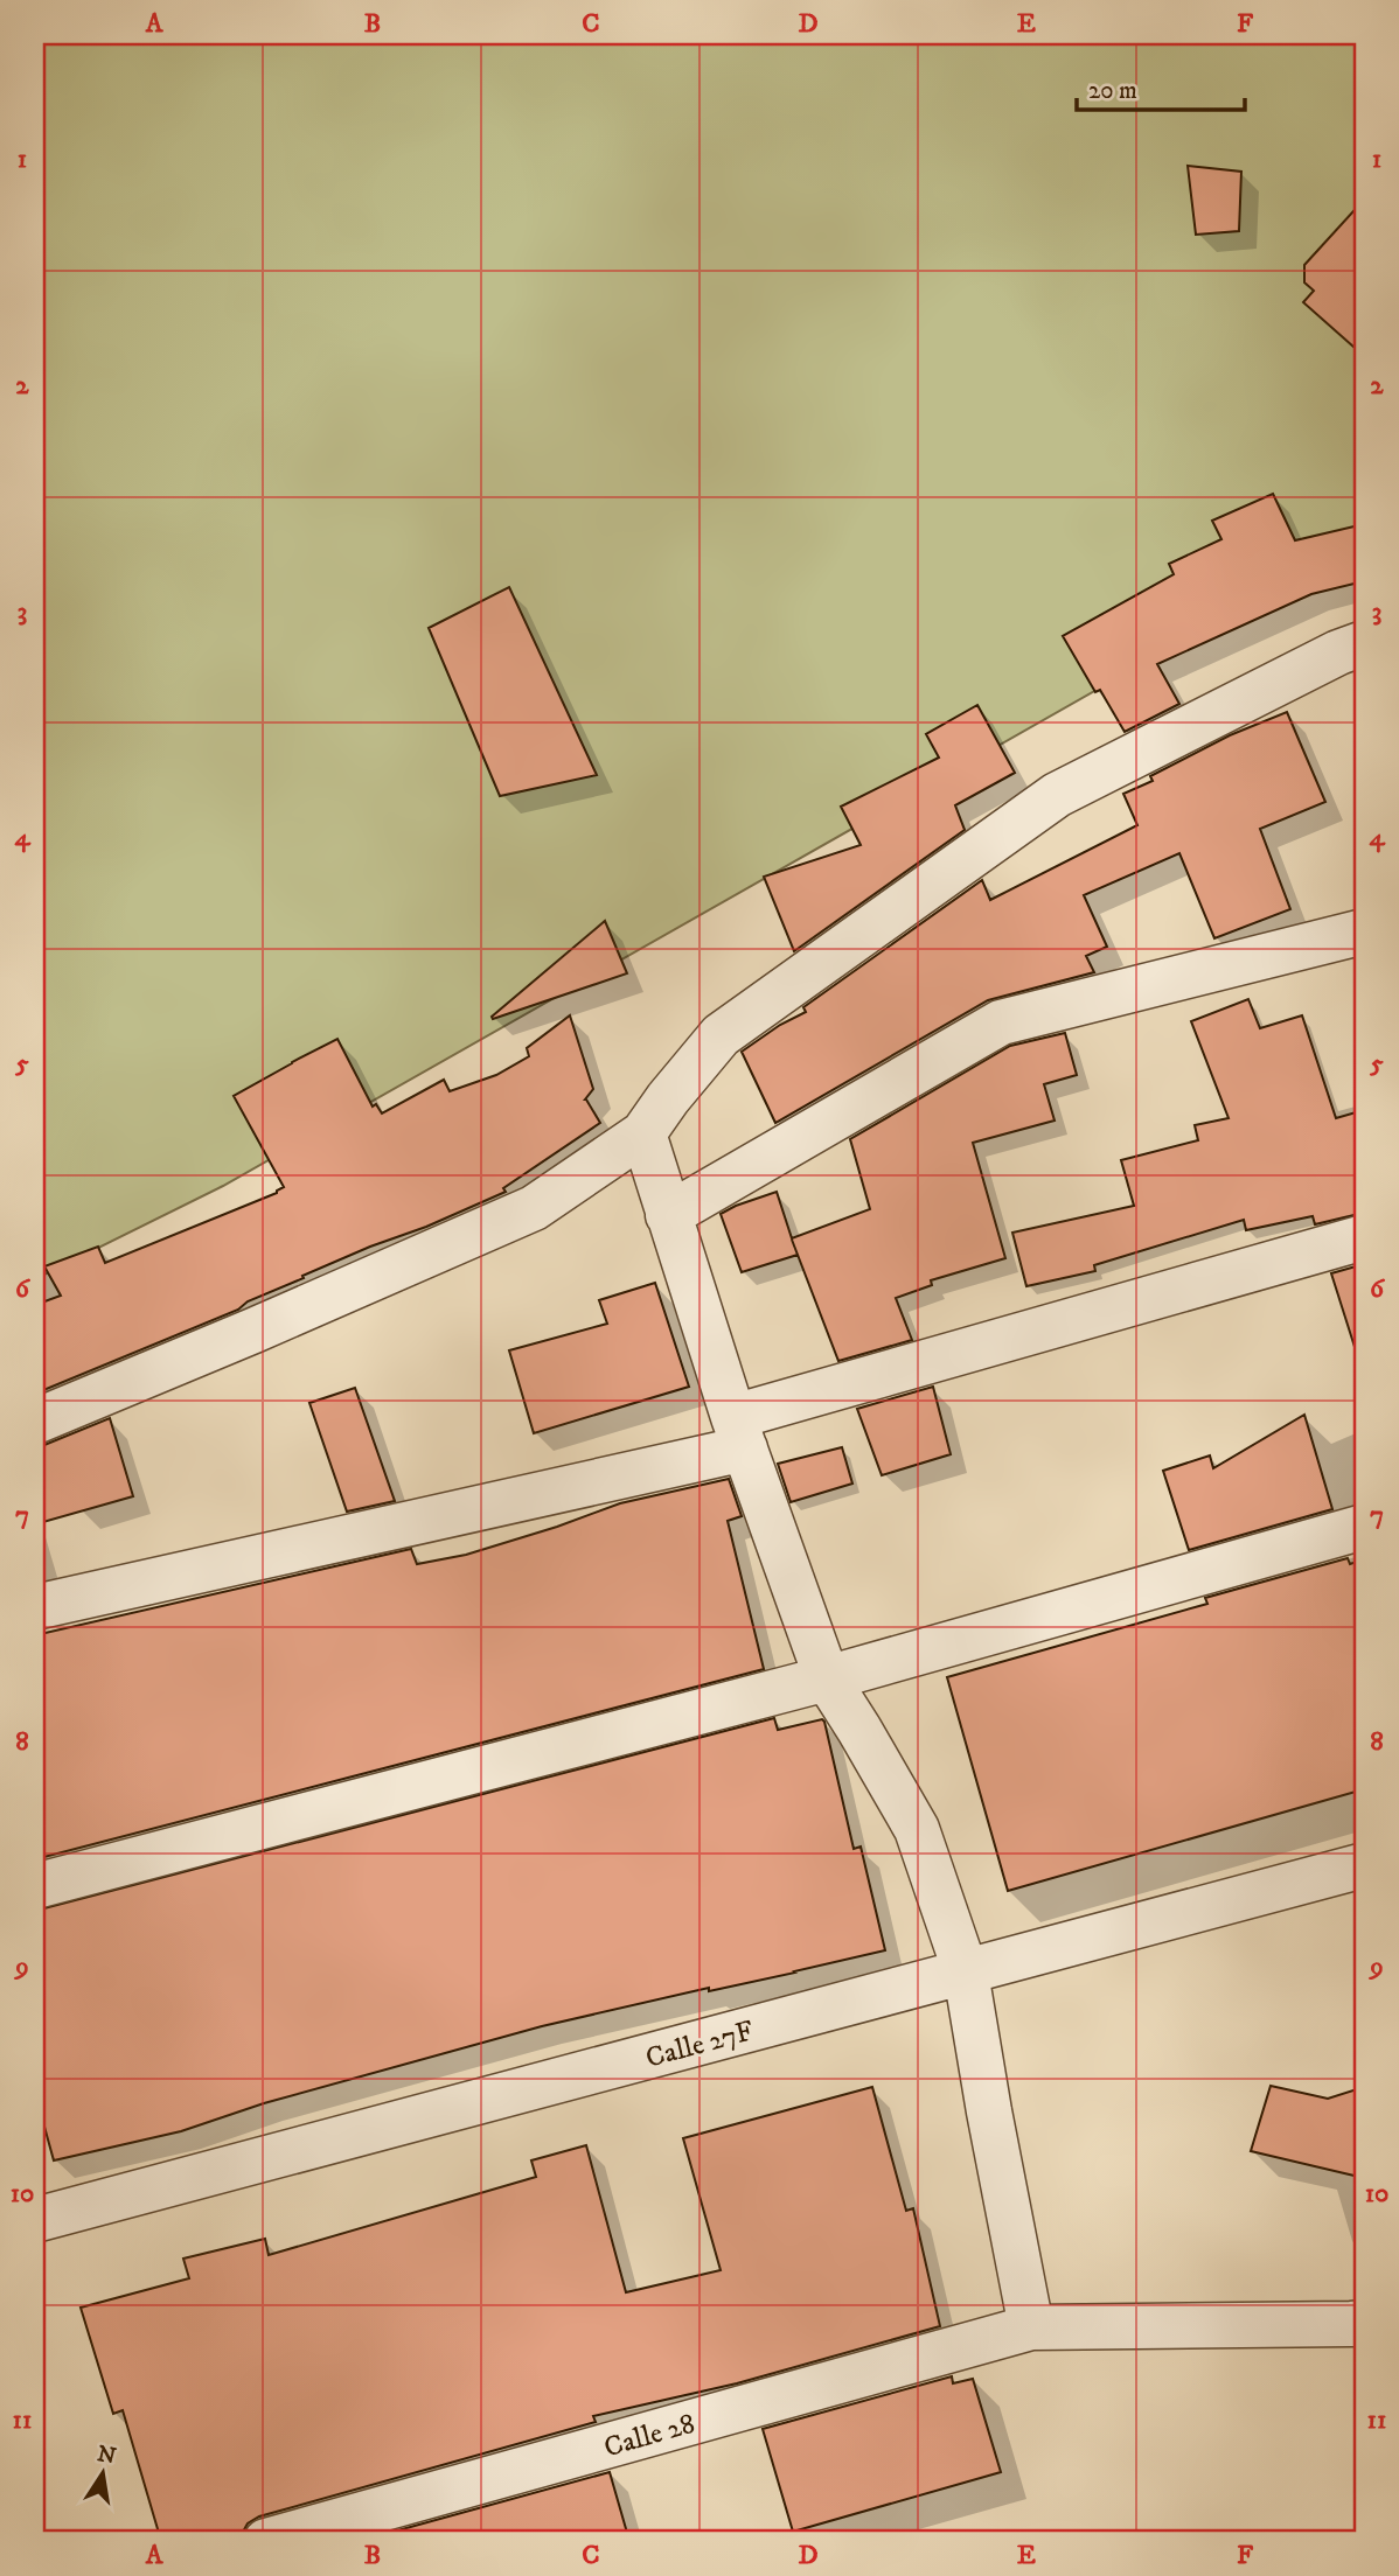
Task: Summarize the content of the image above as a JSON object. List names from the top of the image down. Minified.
{"streets":{"street":["Calle 27F","Calle 28"]},"scale_bar":"20 m","north":"top","grid":{"columns":["A","B","C","D","E","F"],"rows":["1","2","3","4","5","6","7","8","9","10","11"]}}
